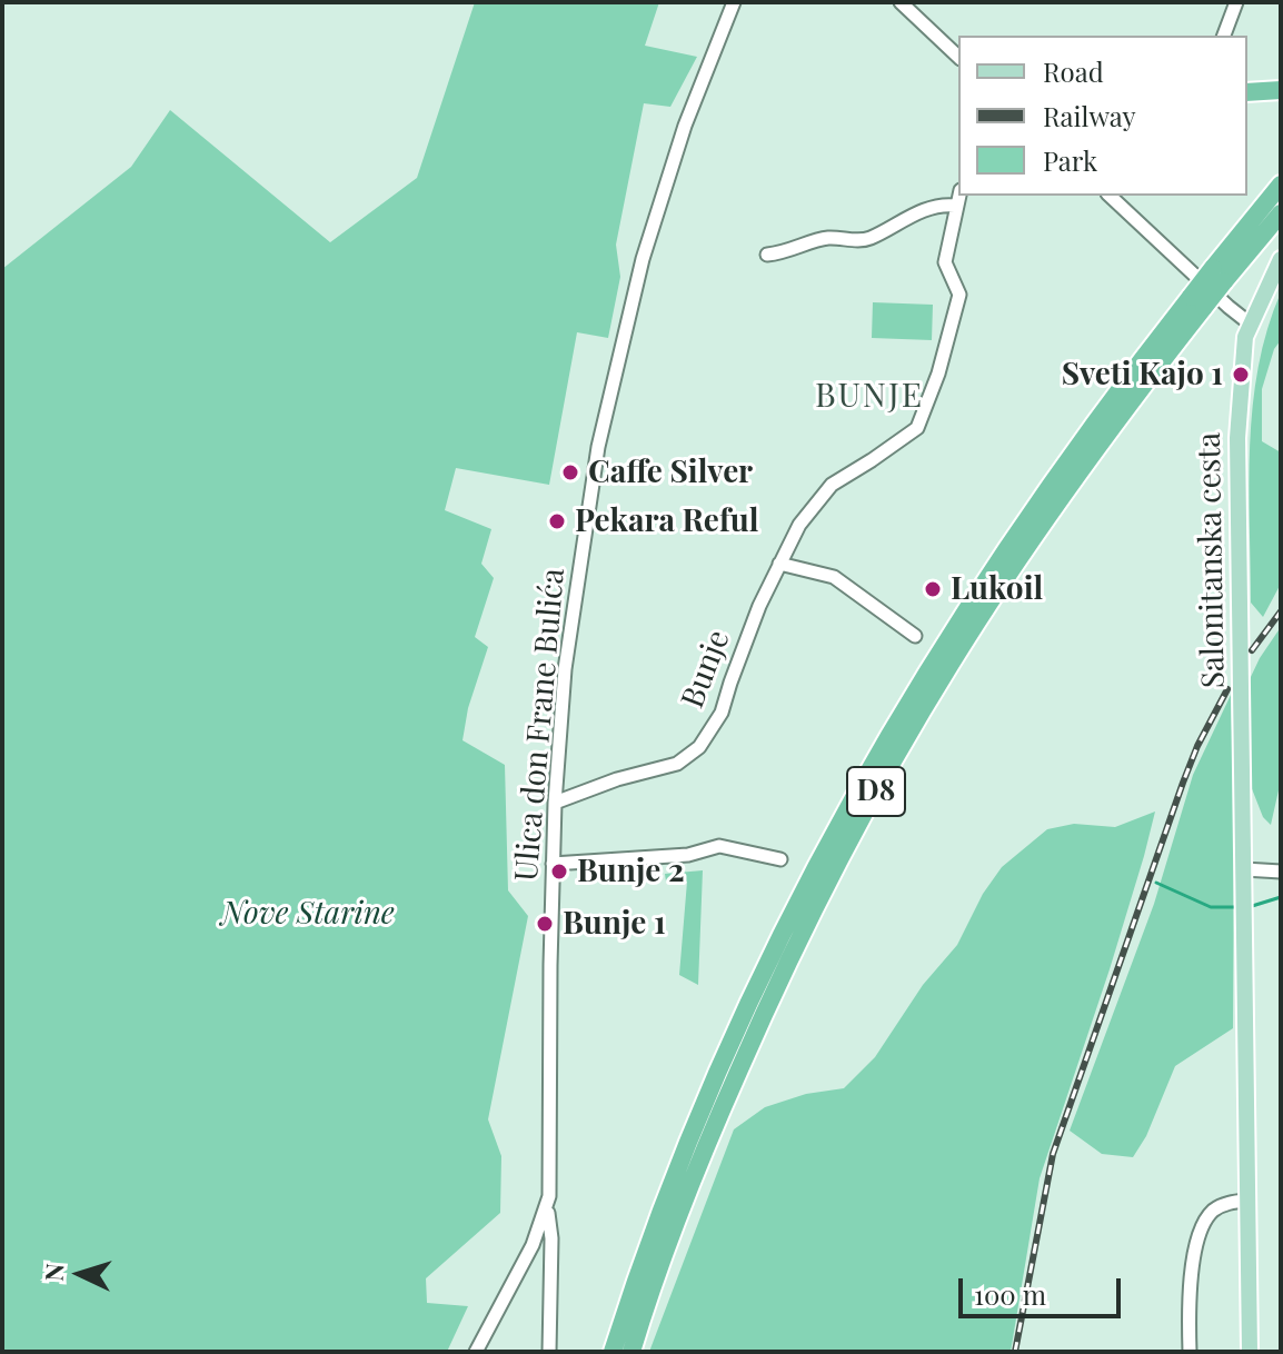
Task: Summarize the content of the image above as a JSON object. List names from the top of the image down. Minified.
{"streets":{"highway":["D8"],"main road":["Salonitanska cesta"],"street":["Bunje","Ulica don Frane Bulića"]},"crossings":[["Bunje","Ulica don Frane Bulića"]],"districts":["BUNJE"],"parks":["Nove Starine"],"places":["Sveti Kajo 1","Caffe Silver","Pekara Reful","Lukoil","Bunje 2","Bunje 1"],"legend":["Road","Railway","Park"],"scale_bar":"100 m","north":"left"}
